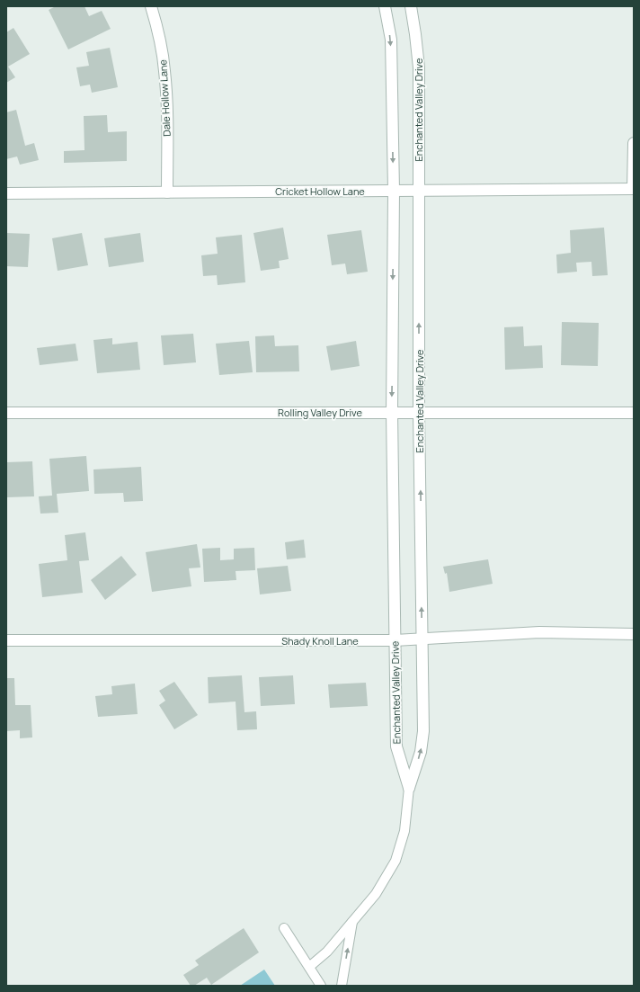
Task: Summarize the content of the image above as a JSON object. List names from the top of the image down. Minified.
{"streets":{"street":["Dale Hollow Lane","Enchanted Valley Drive","Cricket Hollow Lane","Rolling Valley Drive","Shady Knoll Lane"]},"crossings":[["Dale Hollow Lane","Cricket Hollow Lane"],["Enchanted Valley Drive","Cricket Hollow Lane"],["Enchanted Valley Drive","Rolling Valley Drive"],["Enchanted Valley Drive","Shady Knoll Lane"]]}
